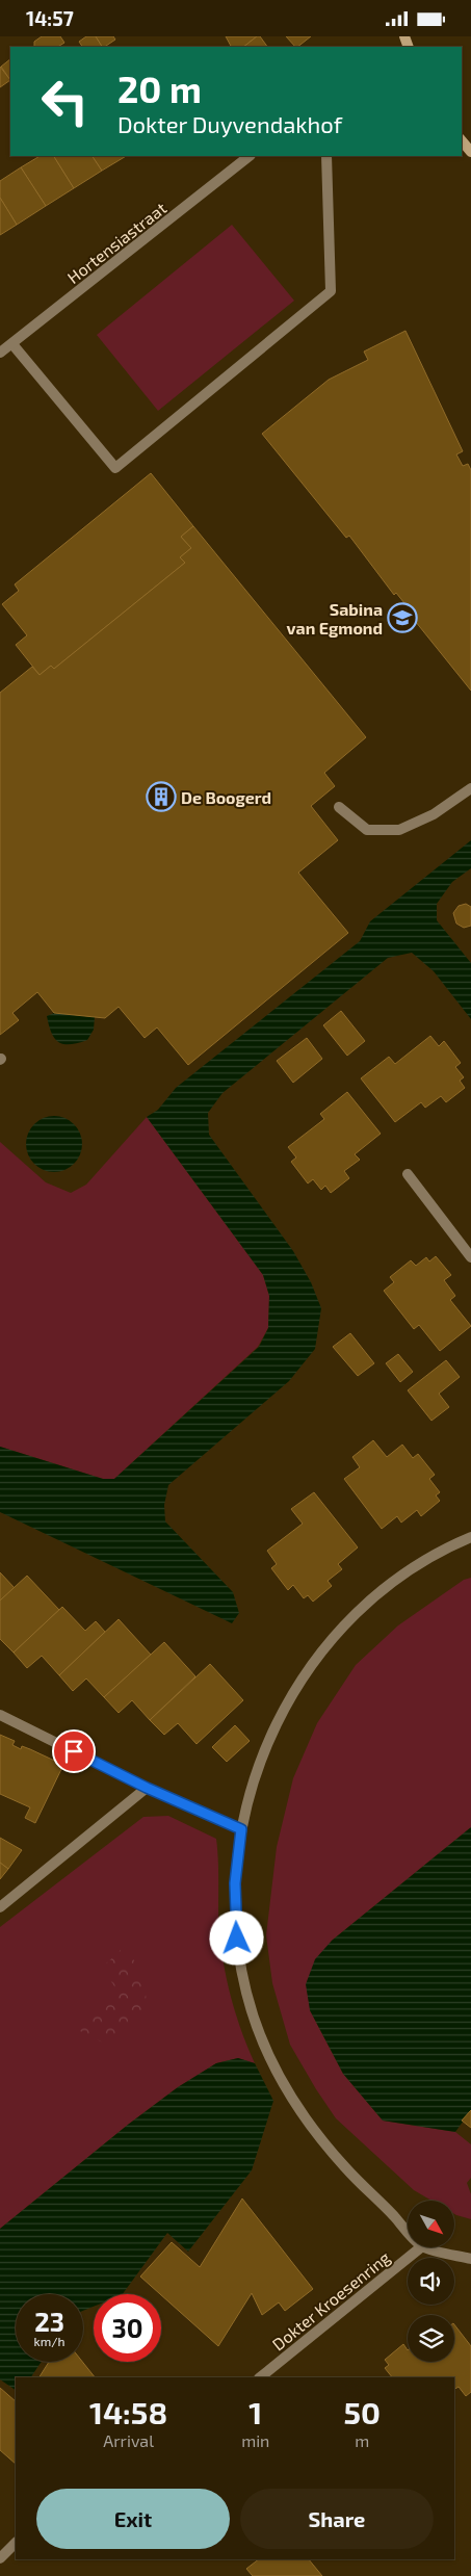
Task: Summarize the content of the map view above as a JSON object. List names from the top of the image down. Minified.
{"streets":{"street":["Hortensiastraat","Dokter Kroesenring"]},"places":{"school or university":["Sabina van Egmond"],"building":["De Boogerd"]},"north":"bottom right","page":{"status":"14:57","turn":["20 m","Dokter Duyvendakhof"],"speed":"23 km/h","limit":"30","eta":["14:58","Arrival","1","min","50","m"],"buttons":["Exit","Share"]}}
